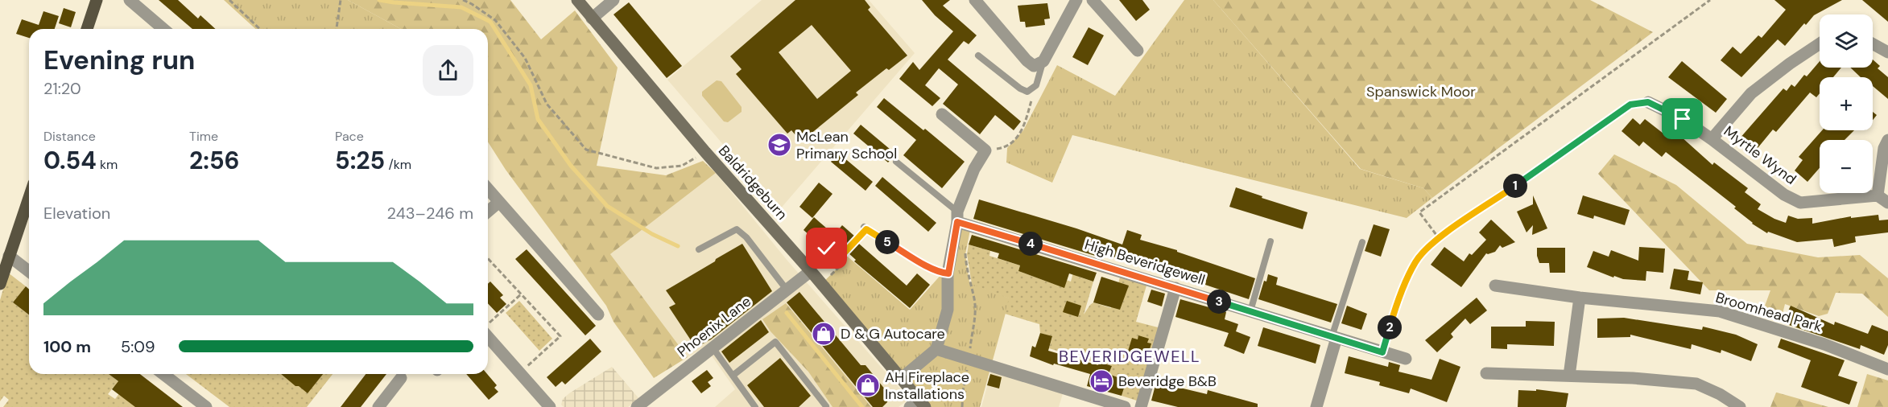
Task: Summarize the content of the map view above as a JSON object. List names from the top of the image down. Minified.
{"streets":{"main road":["Baldridgeburn"],"street":["Myrtle Wynd","High Beveridgewell","Broomhead Park","Phoenix Lane"]},"crossings":[["Baldridgeburn","Phoenix Lane"]],"districts":["BEVERIDGEWELL"],"parks":["Spanswick Moor"],"places":{"school or university":["McLean Primary School"],"shop":["D & G Autocare","AH Fireplace Installations"],"hotel":["Beveridge B&B"]},"page":{"map_buttons":["+","−"],"heading":["Evening run","21:20"],"stats":[["Distance","0.54 km"],["Time","2:56"],["Pace","5:25 /km"]],"pins":["1","5","4","3","2"],"chart":["Elevation","243–246 m"],"list":[{"name":"100 m","note":"5:09"}]}}
